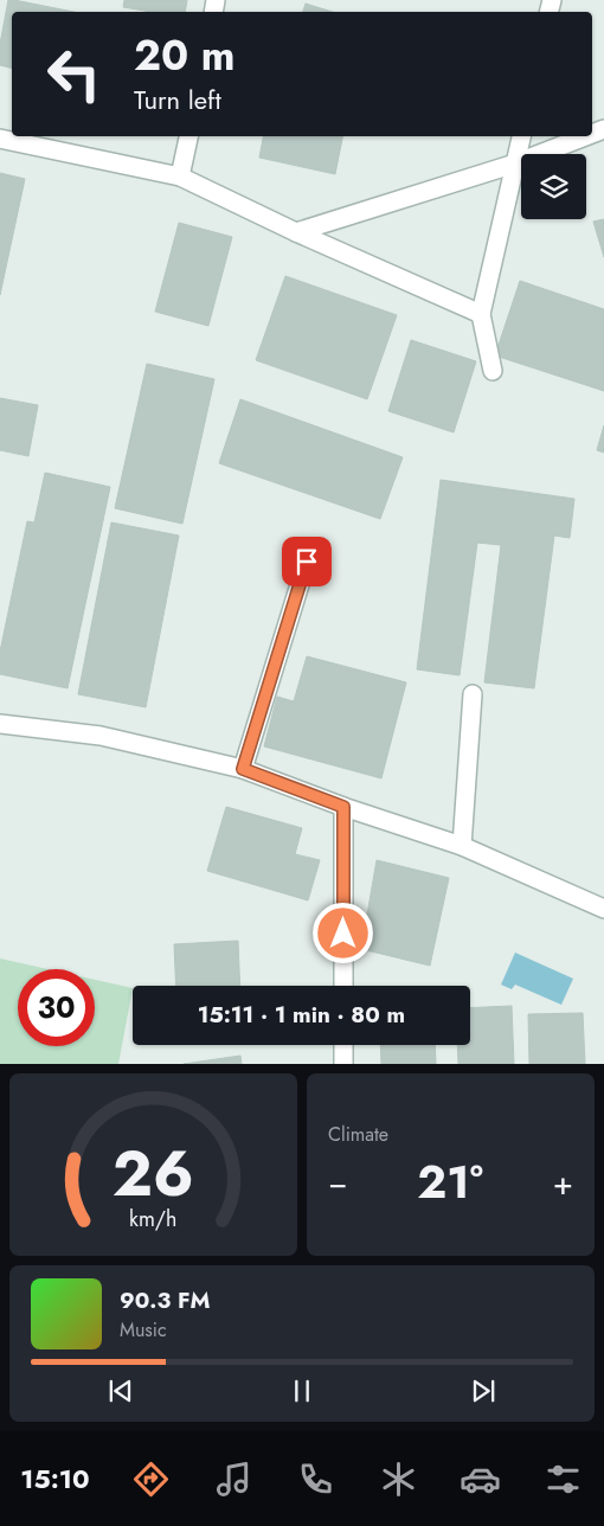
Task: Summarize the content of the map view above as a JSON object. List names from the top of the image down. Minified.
{"page":{"turn":["20 m","Turn left"],"limit":"30","trip":"15:11 · 1 min · 80 m","tile":"Climate","heat":["−","21°","+"],"song":["90.3 FM","Music"],"tabs":"15:10","gauge":["26","km/h"]}}
